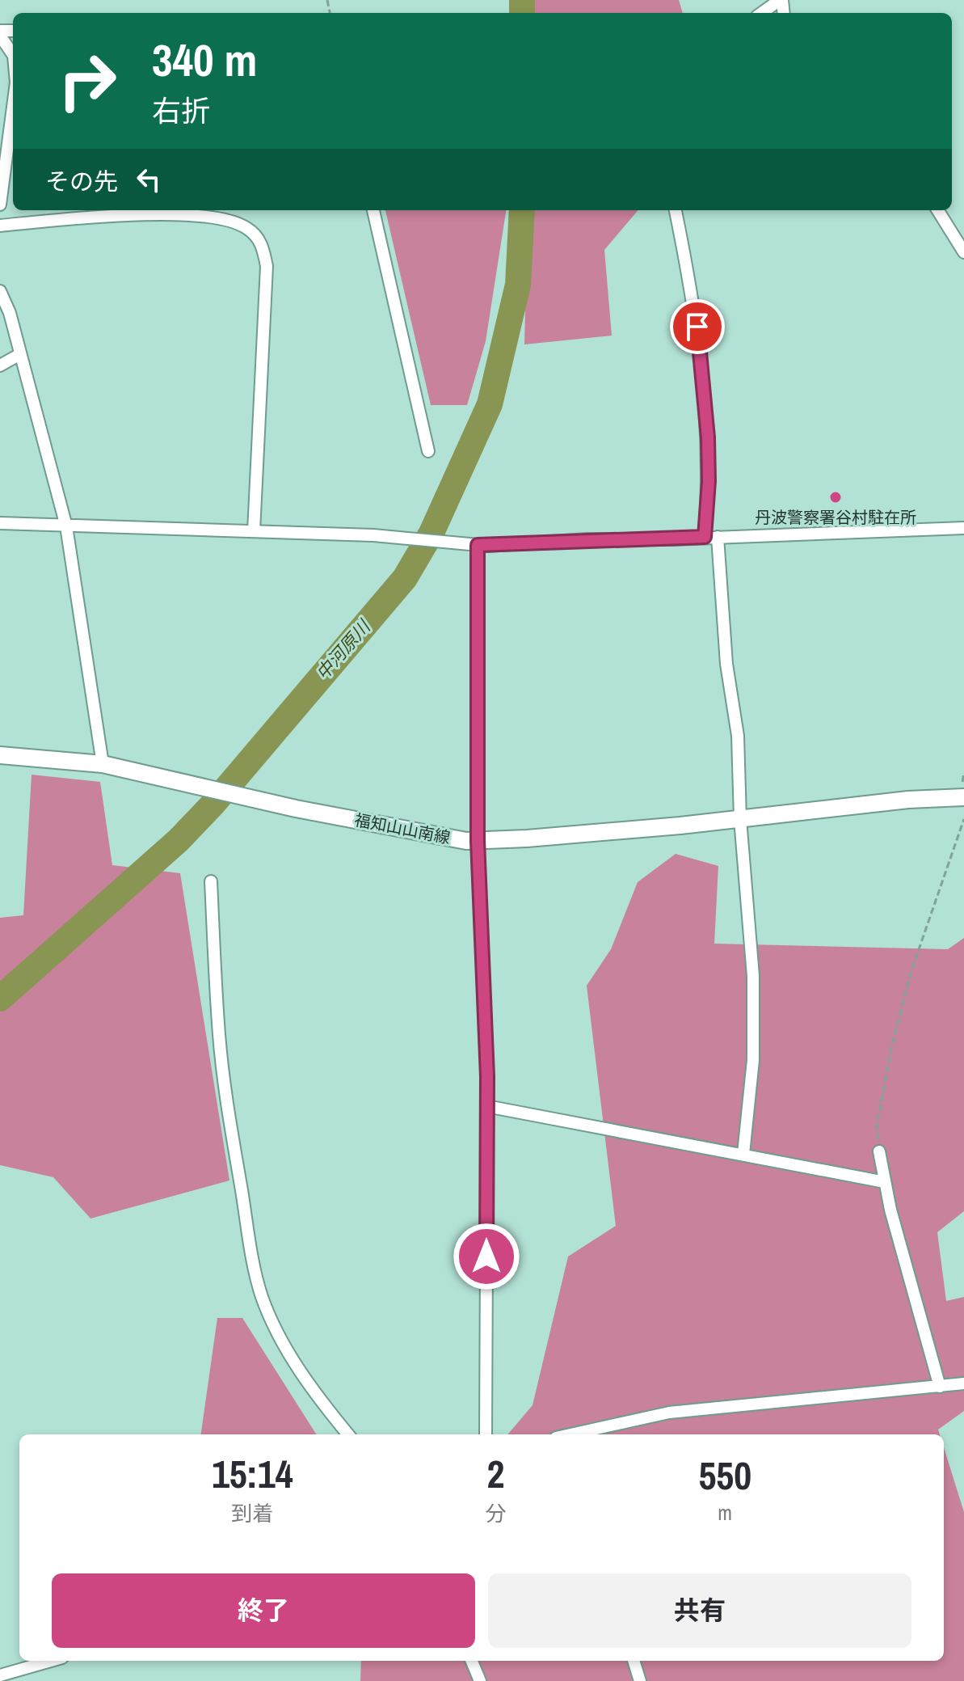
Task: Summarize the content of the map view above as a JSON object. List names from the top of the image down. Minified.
{"streets":{"main road":["福知山山南線"]},"water":["中河原川"],"places":["丹波警察署谷村駐在所"],"page":{"turn":["340 m","右折"],"then":"その先","eta":["15:14","到着","2","分","550","m"],"buttons":["終了","共有"]}}
